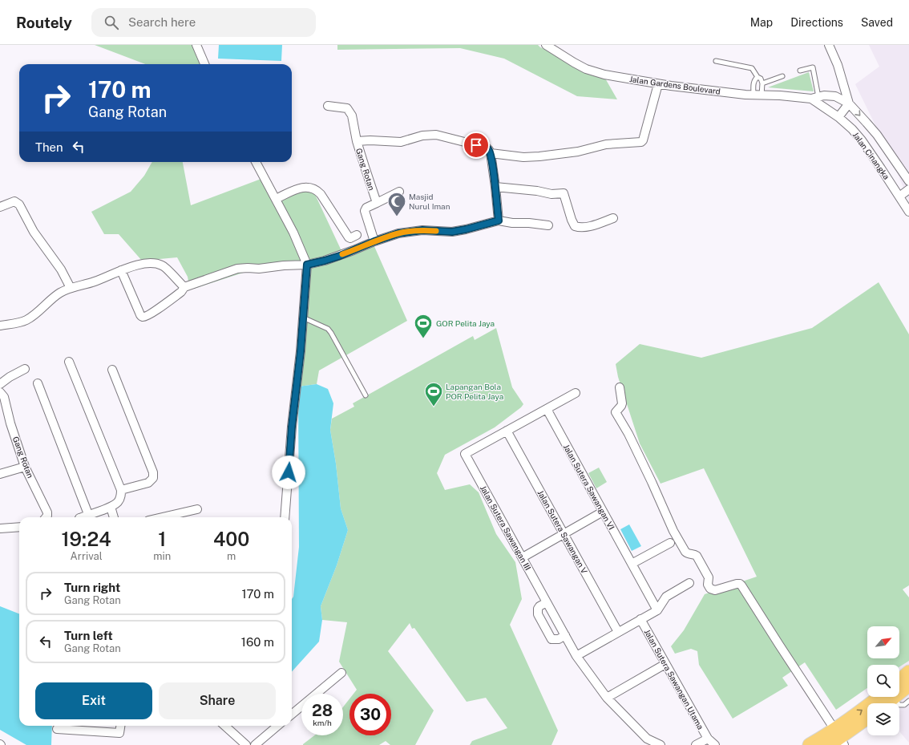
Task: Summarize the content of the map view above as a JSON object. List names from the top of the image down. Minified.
{"streets":{"street":["Jalan Gardens Boulevard","Jalan Cinangka","Gang Rotan","Jalan Sutera Sawangan VI","Jalan Sutera Sawangan III","Jalan Sutera Sawangan V","Jalan Sutera Sawangan Utama"]},"crossings":[["Jalan Gardens Boulevard","Jalan Cinangka"],["Jalan Gardens Boulevard","Gang Rotan"],["Jalan Sutera Sawangan III","Jalan Sutera Sawangan V"]],"places":{"mosque":["Masjid Nurul Iman"],"sports":["GOR Pelita Jaya","Lapangan Bola POR Pelita Jaya"]},"north":"top right","page":{"header":"Routely","search":"Search here","nav":["Map","Directions","Saved"],"turn":["170 m","Gang Rotan"],"then":"Then","eta":["19:24","Arrival","1","min","400","m"],"list":[{"name":"Turn right","note":"Gang Rotan","value":"170 m"},{"name":"Turn left","note":"Gang Rotan","value":"160 m"}],"buttons":["Exit","Share"],"speed":"28 km/h","limit":"30"}}
